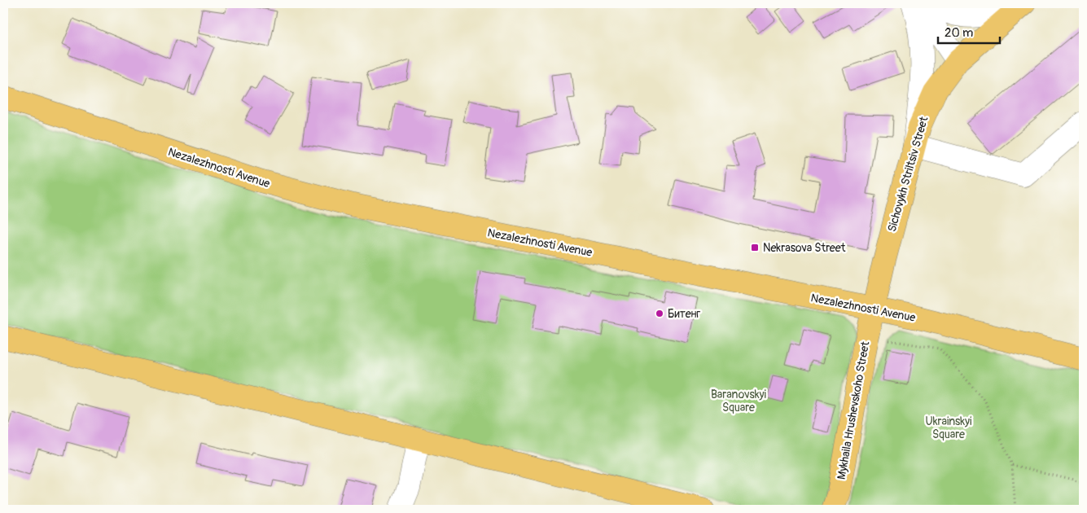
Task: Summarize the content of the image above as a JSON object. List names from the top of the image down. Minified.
{"streets":{"main road":["Nezalezhnosti Avenue","Sichovykh Striltsiv Street","Mykhaila Hrushevskoho Street"]},"crossings":[["Nezalezhnosti Avenue","Sichovykh Striltsiv Street"],["Nezalezhnosti Avenue","Mykhaila Hrushevskoho Street"],["Sichovykh Striltsiv Street","Mykhaila Hrushevskoho Street"]],"parks":["Baranovskyi Square","Ukrainskyi Square"],"places":{"transit":["Nekrasova Street"],"other":["Битенг"]},"scale_bar":"20 m"}
